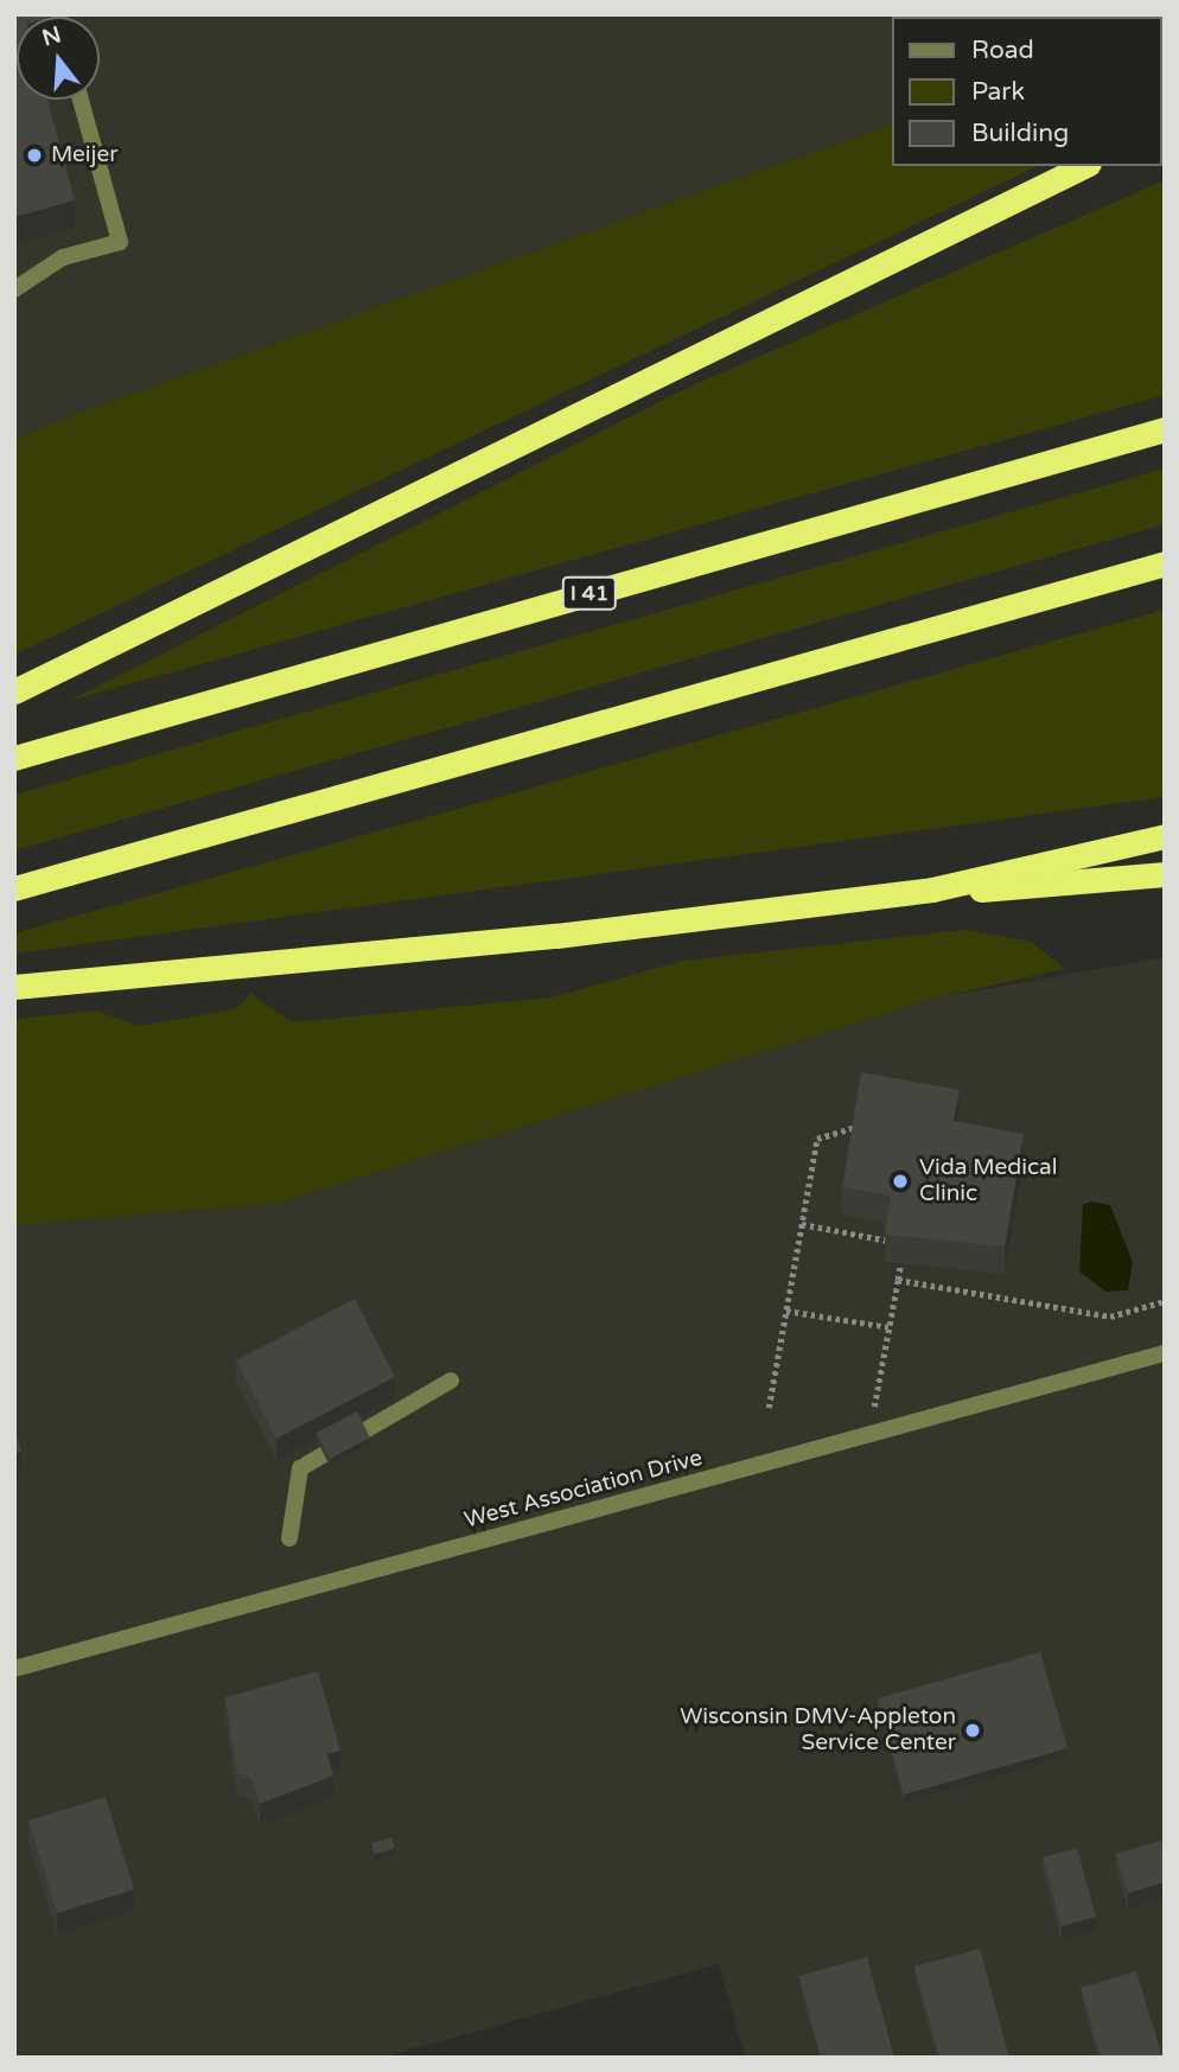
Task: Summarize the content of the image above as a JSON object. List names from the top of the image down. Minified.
{"streets":{"highway":["I 41"],"street":["West Association Drive"]},"places":["Meijer","Vida Medical Clinic","Wisconsin DMV-Appleton Service Center"],"legend":["Road","Park","Building"],"north":"top"}
